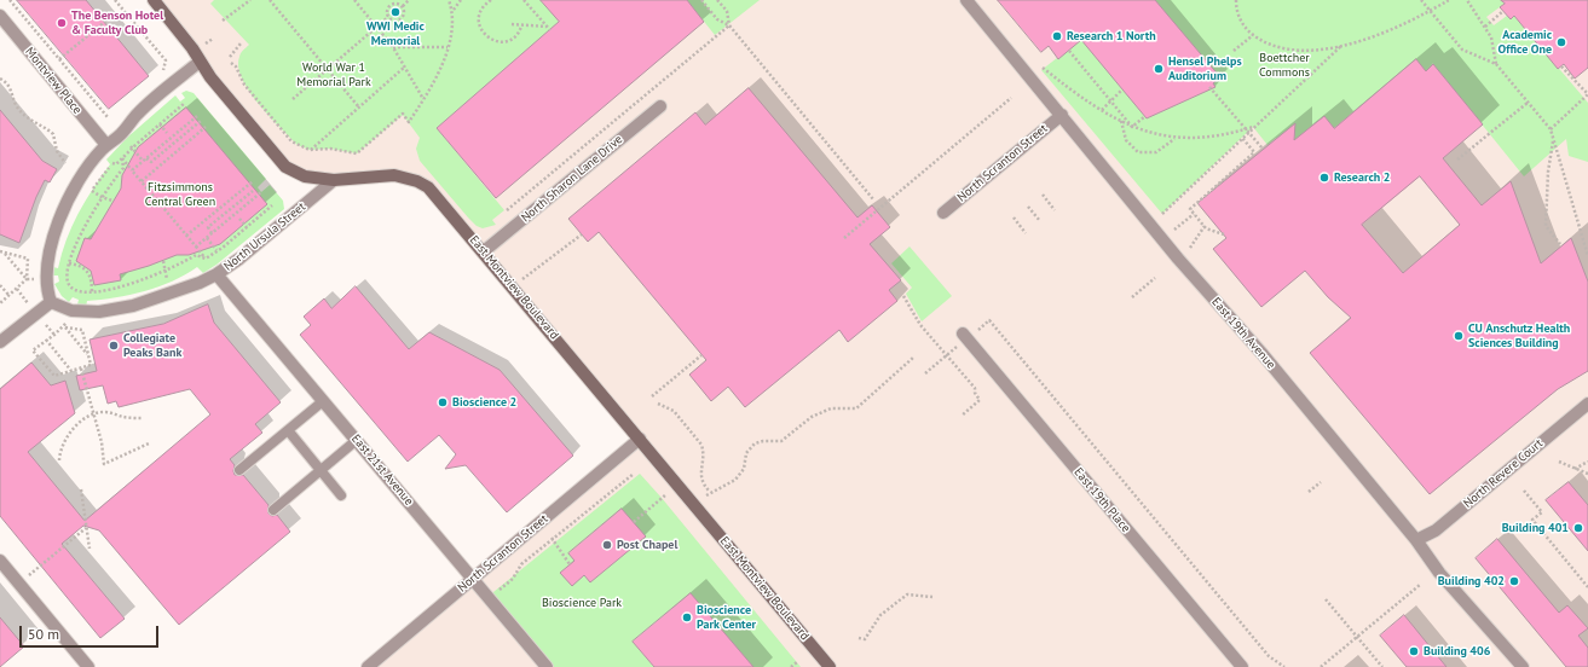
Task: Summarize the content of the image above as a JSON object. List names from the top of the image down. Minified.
{"streets":{"street":["Montview Place","North Scranton Street","North Sharon Lane Drive","North Ursula Street","East Montview Boulevard","East 19th Avenue","East 21st Avenue","North Revere Court","East 19th Place"]},"crossings":[["North Scranton Street","East Montview Boulevard"],["North Scranton Street","East 19th Avenue"],["North Scranton Street","East 21st Avenue"],["North Sharon Lane Drive","East Montview Boulevard"],["North Ursula Street","East Montview Boulevard"],["North Ursula Street","East 21st Avenue"],["East 19th Avenue","North Revere Court"]],"parks":["Boettcher Commons","World War 1 Memorial Park","Fitzsimmons Central Green","Bioscience Park"],"places":["WWI Medic Memorial","The Benson Hotel & Faculty Club","Research 1 North","Academic Office One","Hensel Phelps Auditorium","Research 2","CU Anschutz Health Sciences Building","Collegiate Peaks Bank","Bioscience 2","Building 401","Post Chapel","Building 402","Bioscience Park Center","Building 406"],"scale_bar":"50 m"}
